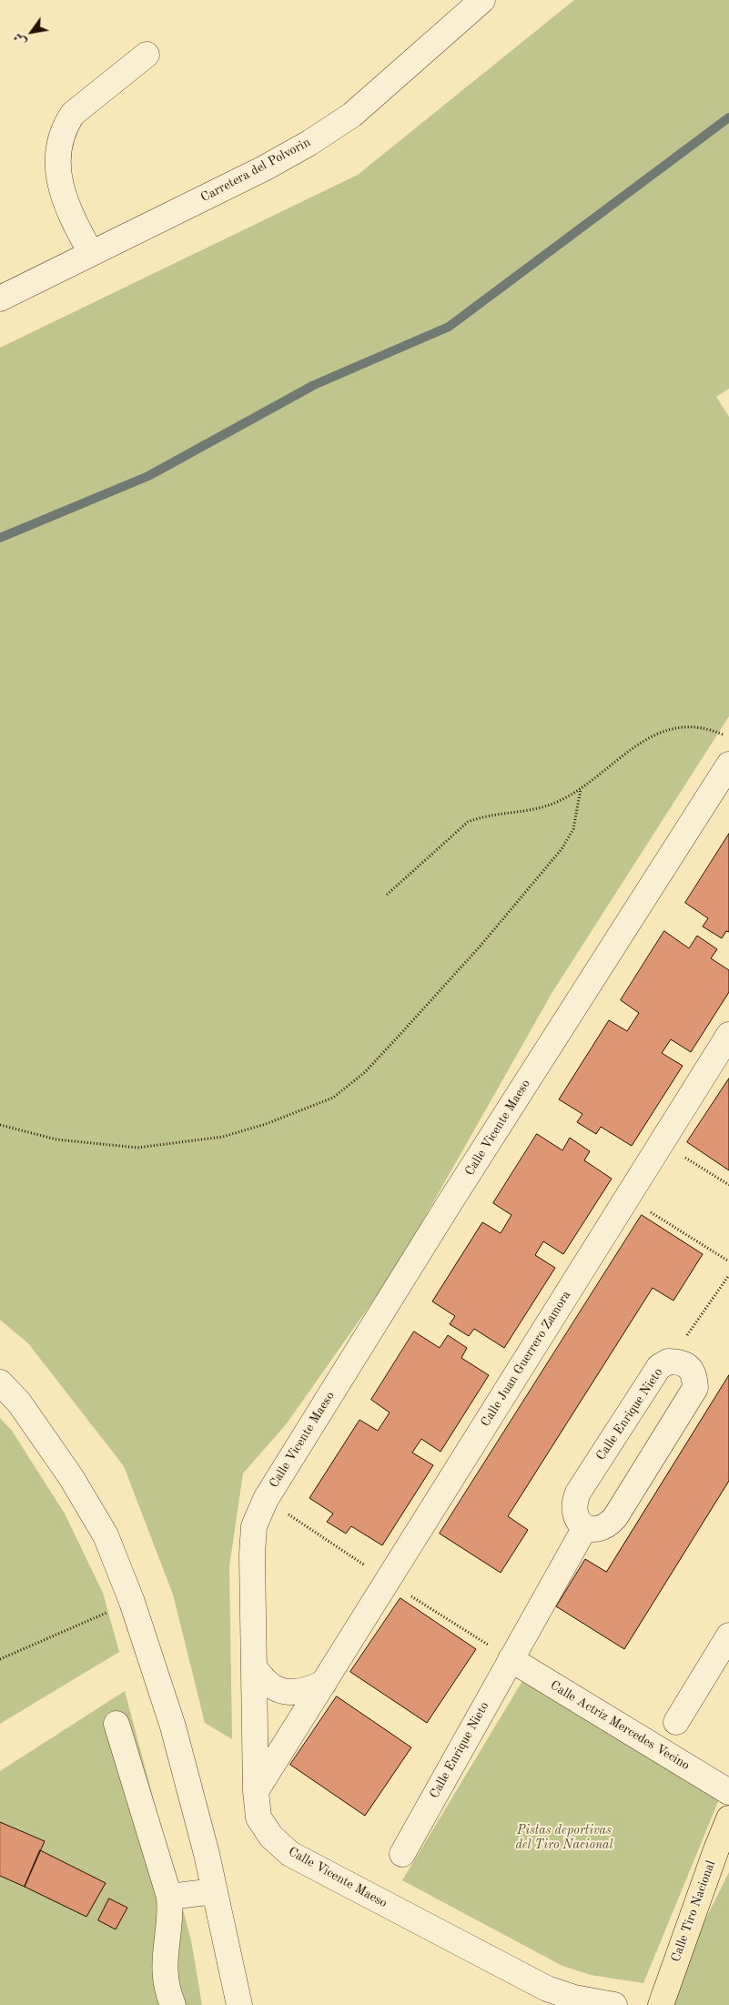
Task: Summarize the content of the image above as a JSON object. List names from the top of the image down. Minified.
{"streets":{"main road":["Calle Tiro Nacional"],"street":["Carretera del Polvorin","Calle Vicente Maeso","Calle Juan Guerrero Zamora","Calle Enrique Nieto","Calle Actriz Mercedes Vecino"]},"crossings":[["Calle Vicente Maeso","Calle Juan Guerrero Zamora"],["Calle Enrique Nieto","Calle Actriz Mercedes Vecino"]],"parks":["Pistas deportivas del Tiro Nacional"],"north":"bottom left"}
